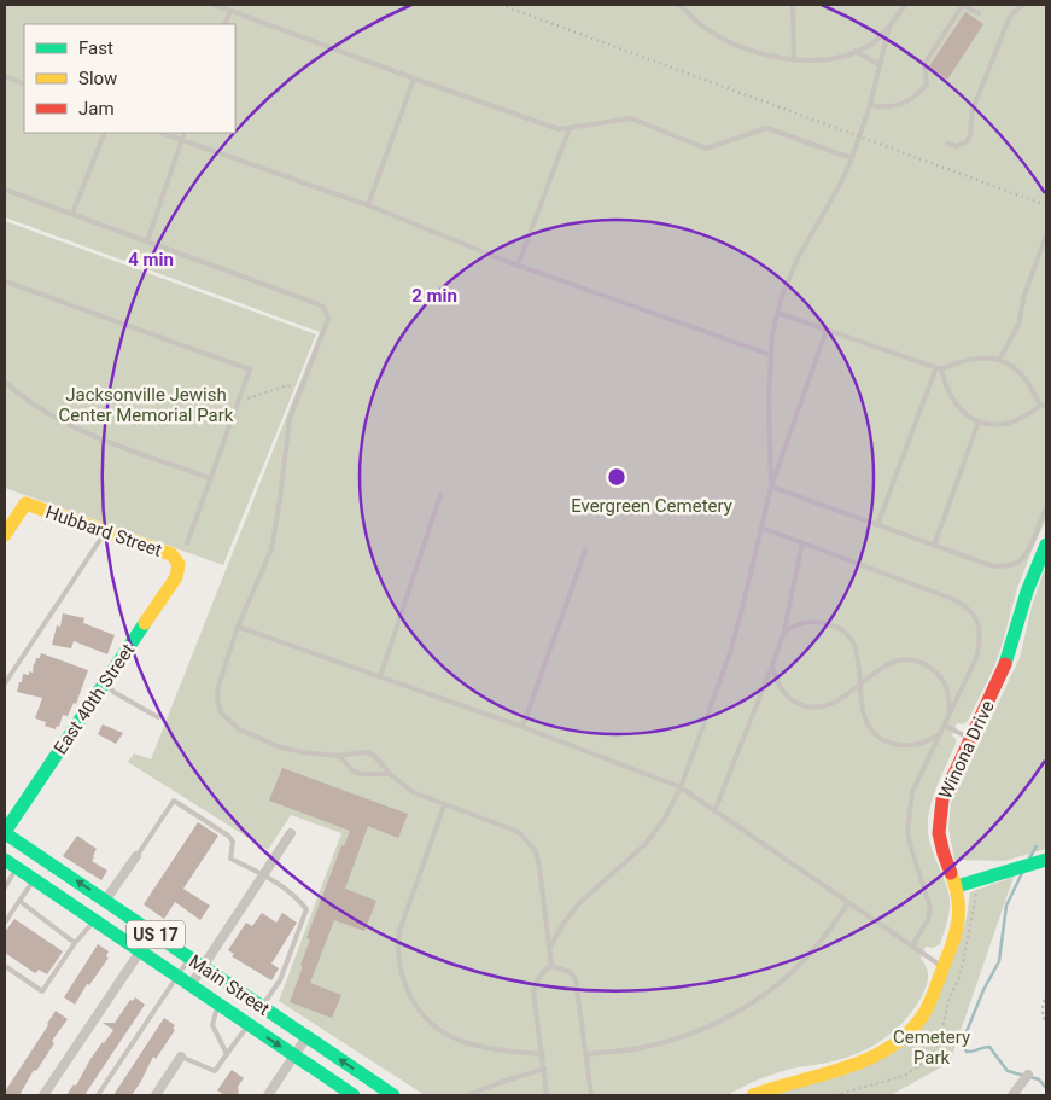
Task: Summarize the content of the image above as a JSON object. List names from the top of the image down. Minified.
{"streets":{"street":["Hubbard Street","East 40th Street","Winona Drive","US 17","Main Street"]},"crossings":[["Hubbard Street","East 40th Street"],["East 40th Street","Main Street"]],"parks":["Jacksonville Jewish Center Memorial Park","Evergreen Cemetery","Cemetery Park"],"legend":["Fast","Slow","Jam"],"rings":["4 min","2 min"]}
